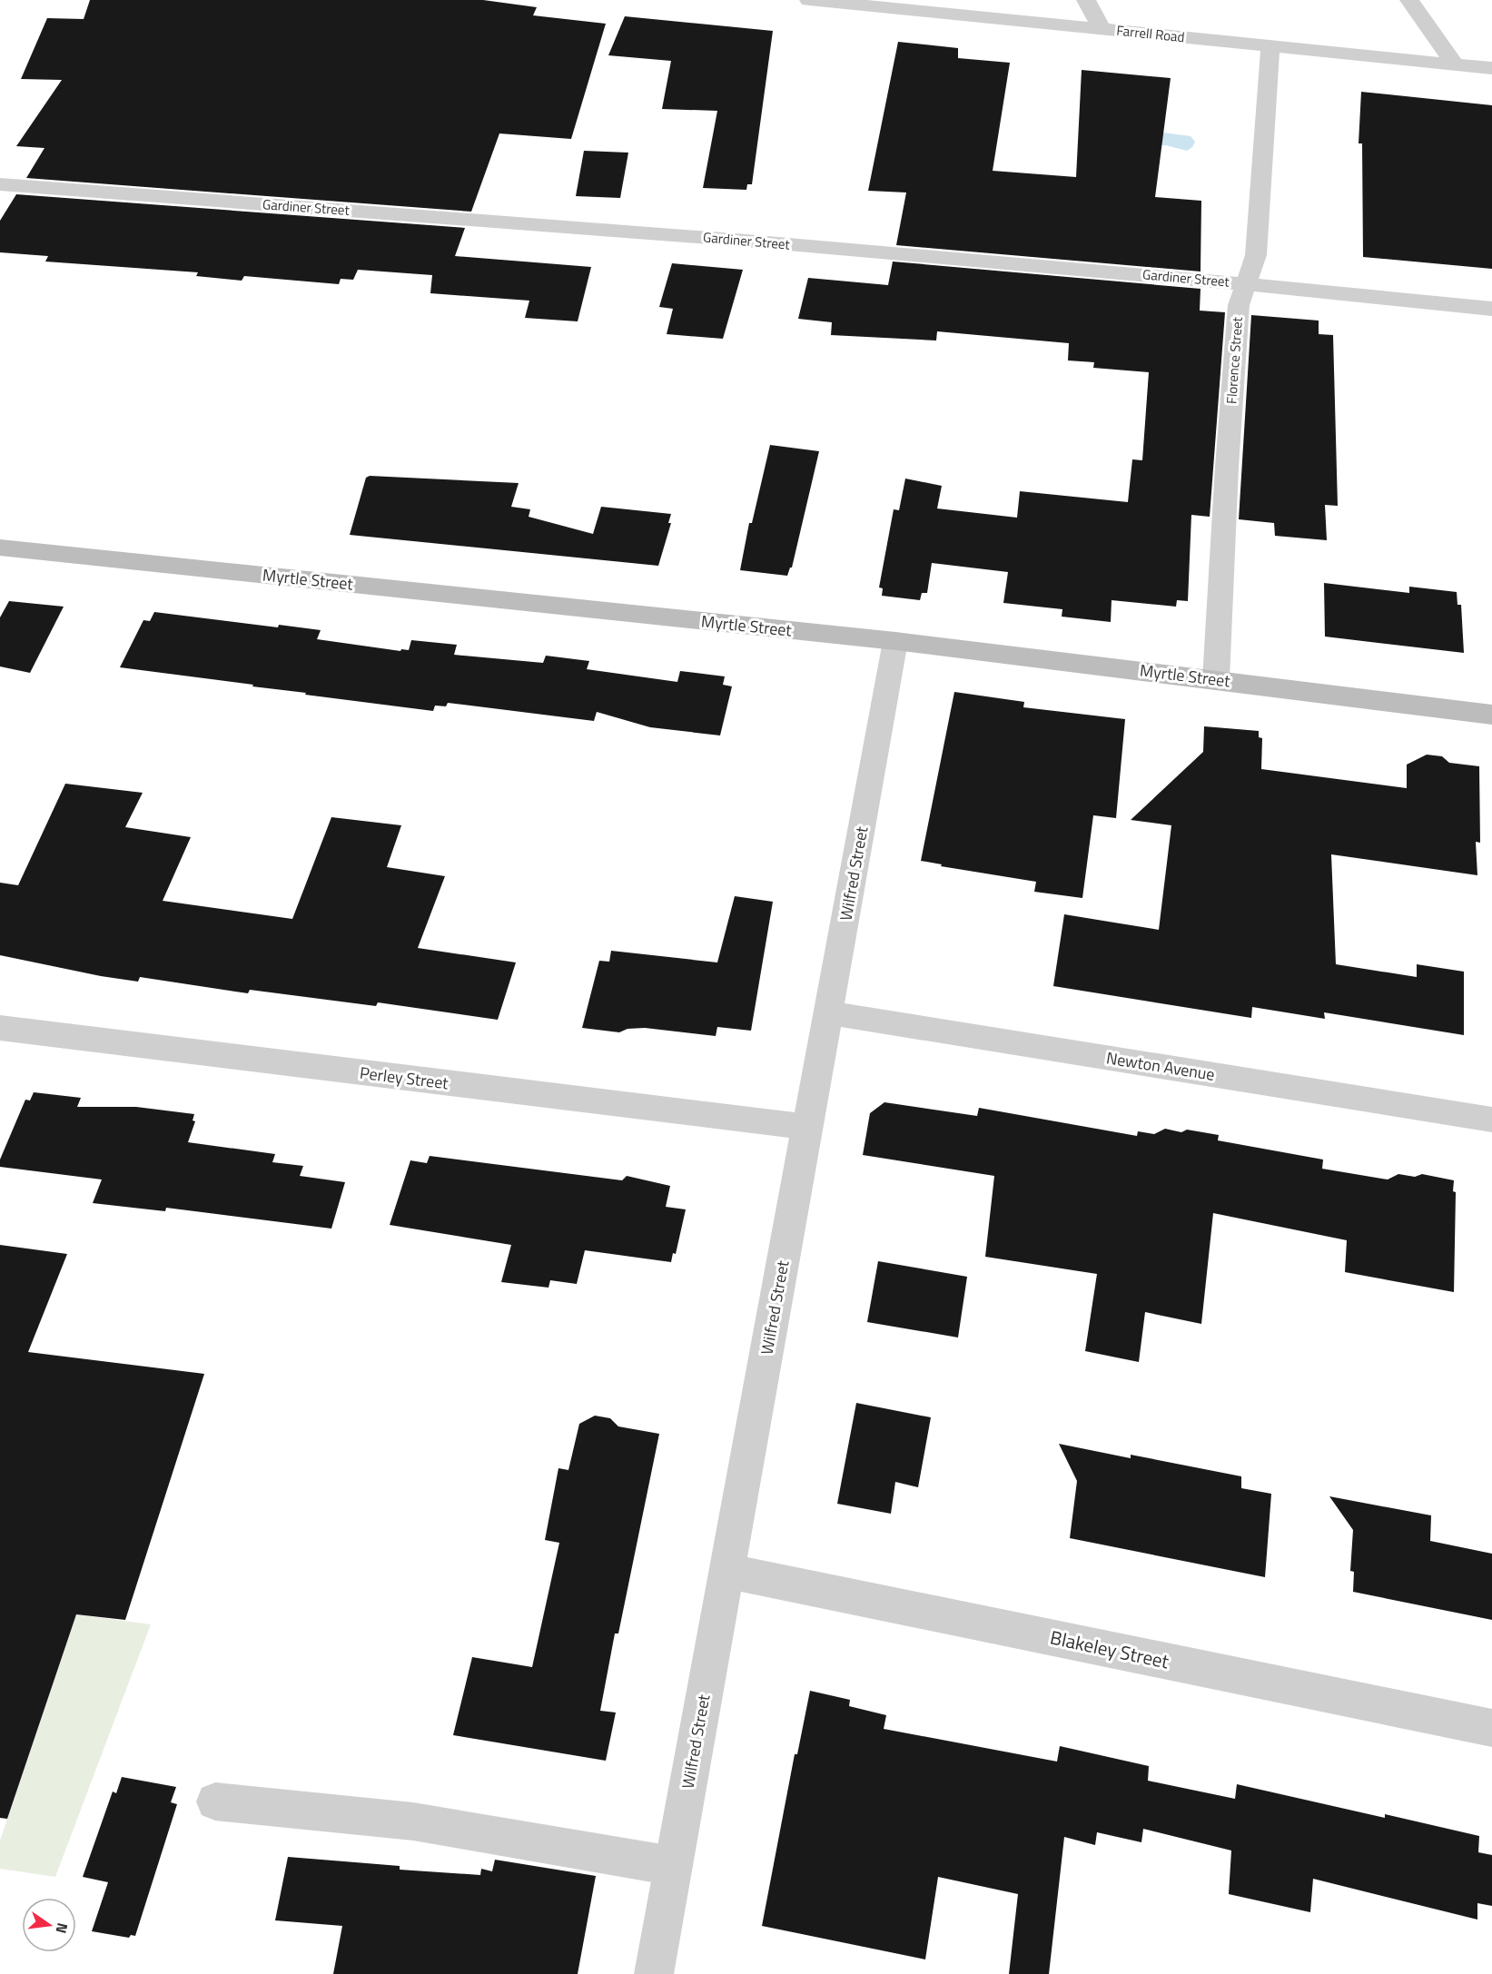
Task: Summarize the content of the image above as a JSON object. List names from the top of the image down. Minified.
{"streets":{"main road":["Myrtle Street"],"street":["Farrell Road","Gardiner Street","Florence Street","Wilfred Street","Newton Avenue","Perley Street","Blakeley Street"]},"crossings":[["Farrell Road","Florence Street"],["Gardiner Street","Florence Street"],["Florence Street","Myrtle Street"],["Myrtle Street","Wilfred Street"],["Wilfred Street","Newton Avenue"],["Wilfred Street","Perley Street"],["Wilfred Street","Blakeley Street"]],"north":"right"}
